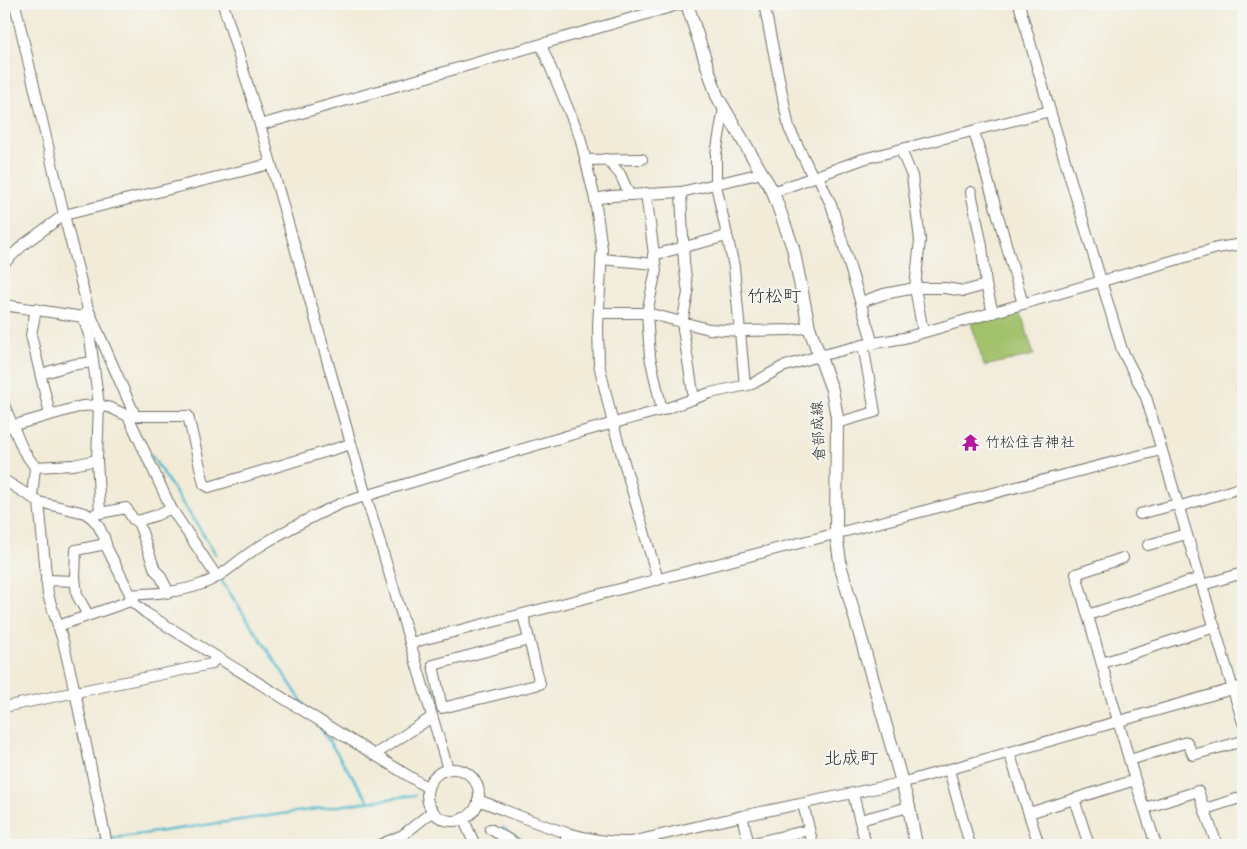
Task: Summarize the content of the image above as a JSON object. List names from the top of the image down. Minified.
{"streets":{"main road":["倉部成線"]},"districts":["竹松町","北成町"],"places":{"temple":["竹松住吉神社"]}}
